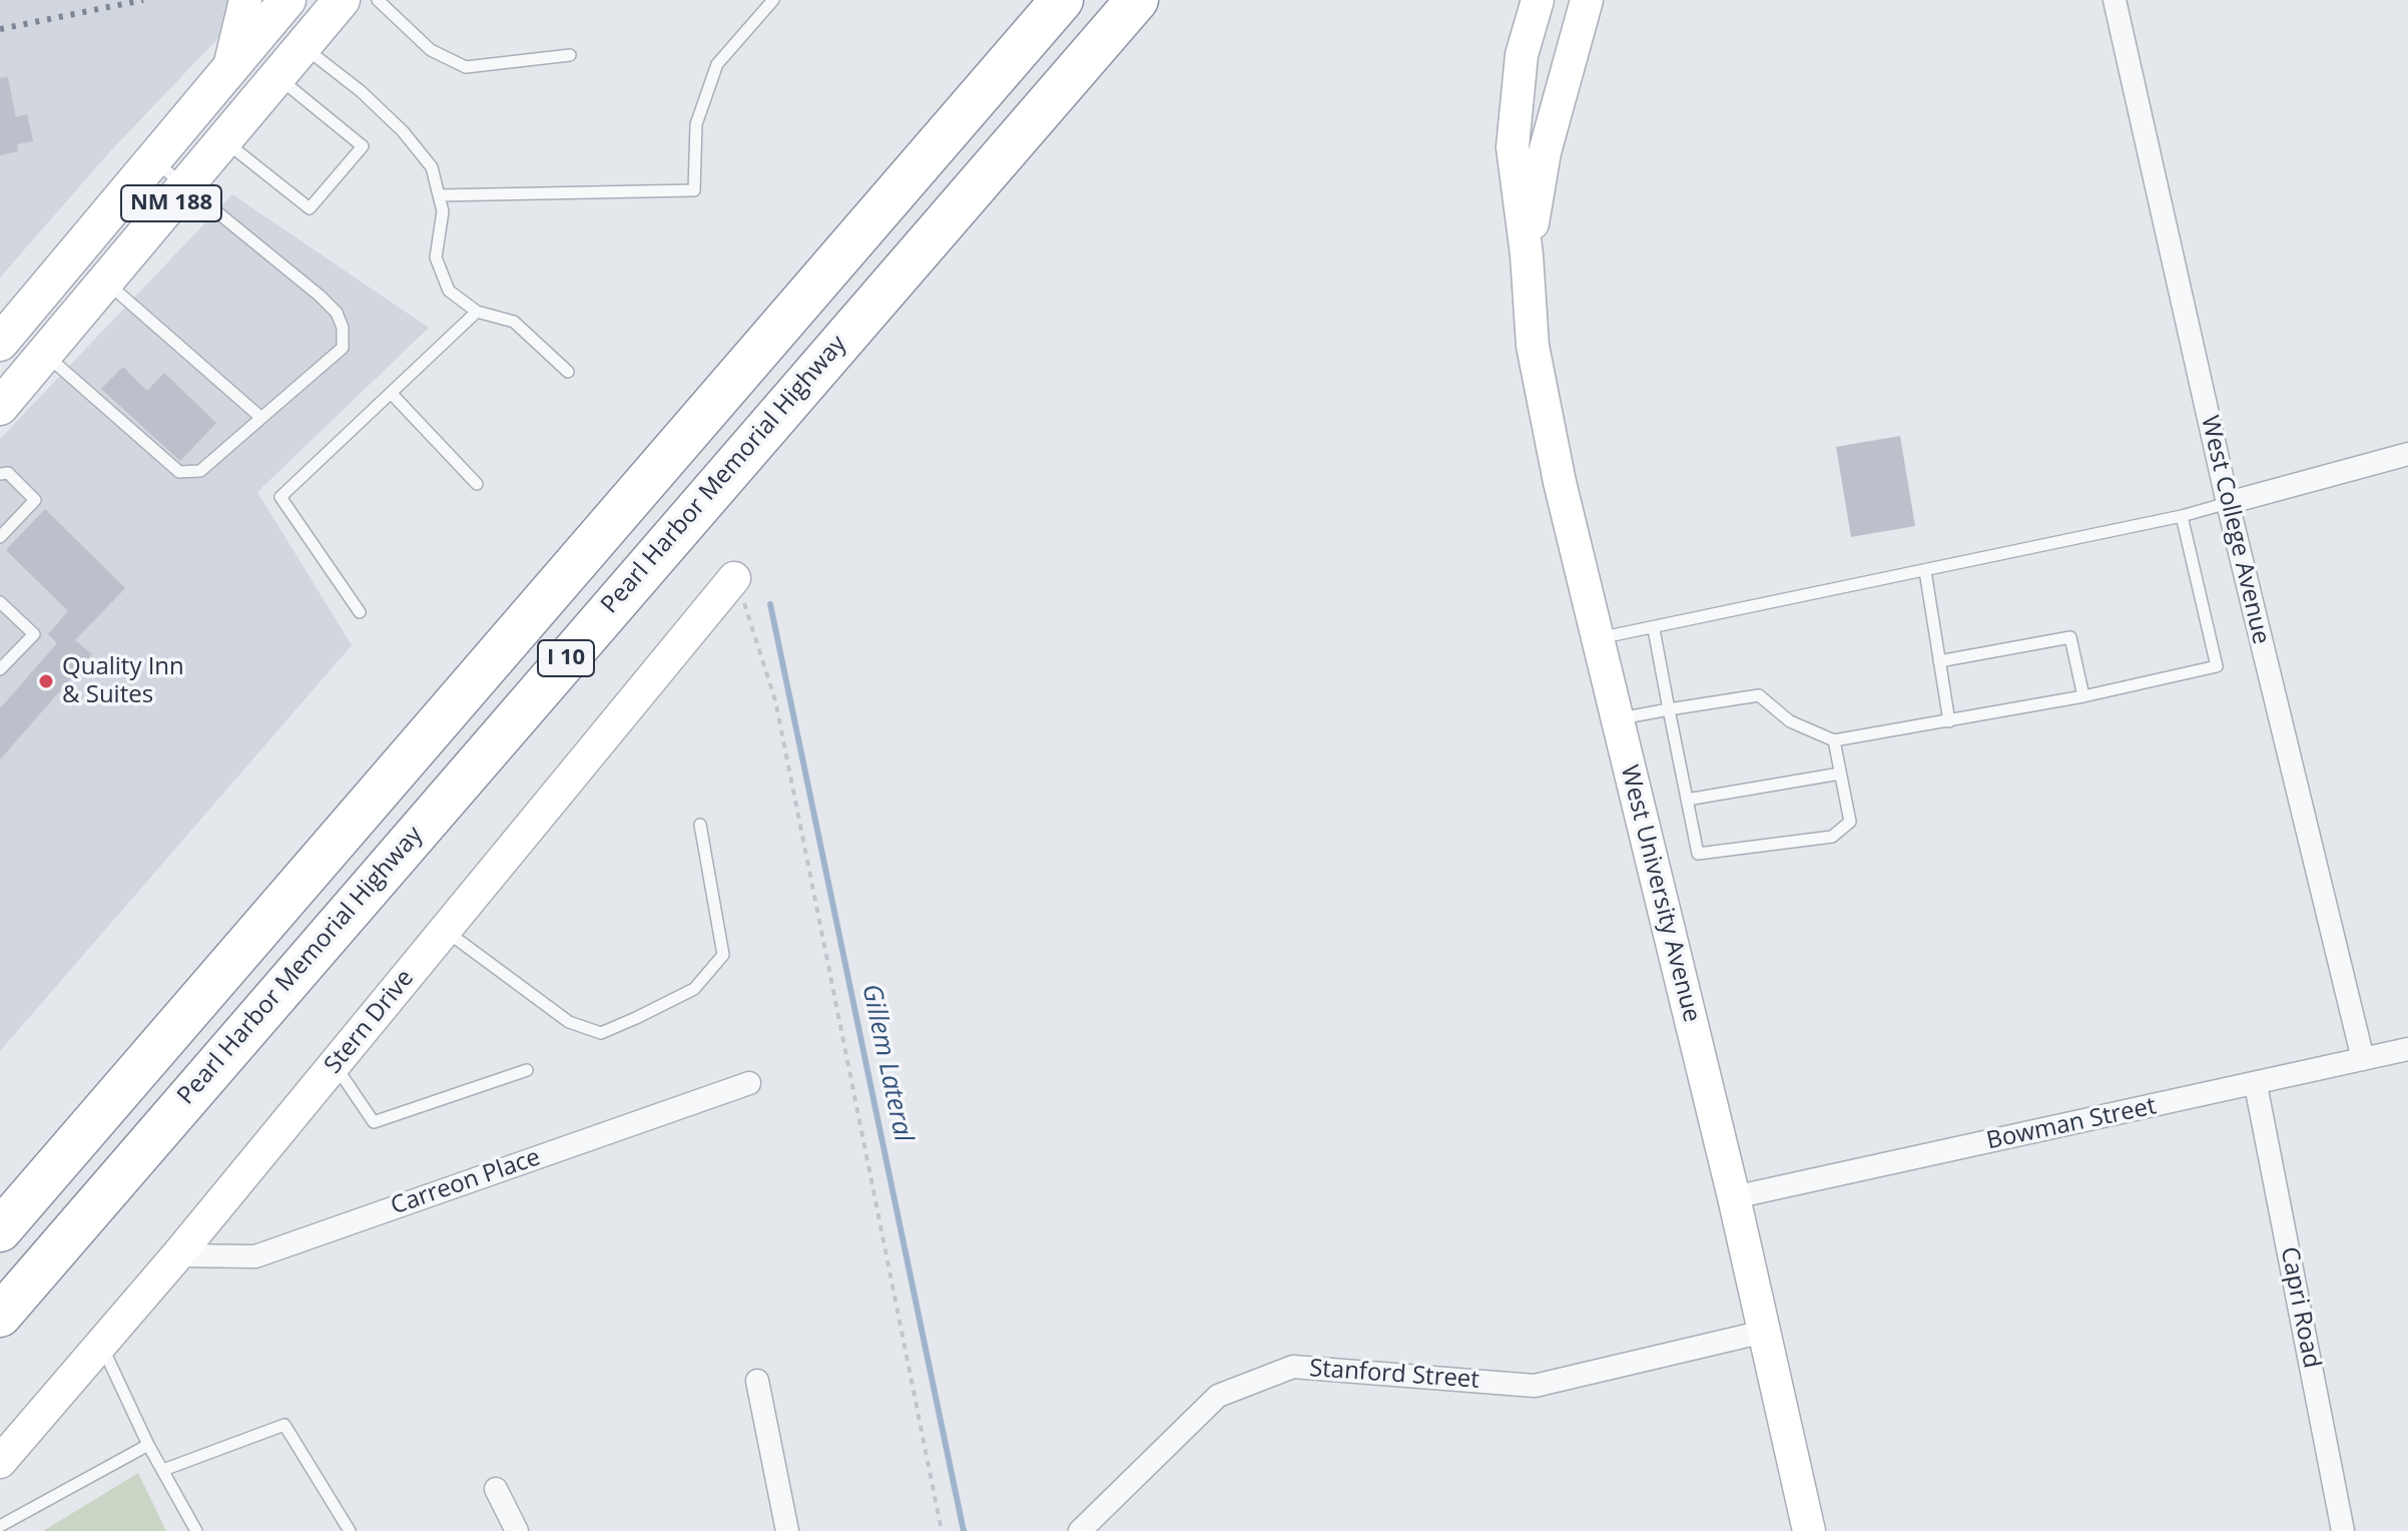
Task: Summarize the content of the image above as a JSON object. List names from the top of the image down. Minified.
{"streets":{"highway":["Pearl Harbor Memorial Highway","I 10"],"main road":["NM 188"],"street":["West College Avenue","West University Avenue","Stern Drive","Bowman Street","Carreon Place","Capri Road","Stanford Street"]},"crossings":[["West College Avenue","Bowman Street"],["West University Avenue","Bowman Street"],["West University Avenue","Stanford Street"],["Stern Drive","Carreon Place"],["Bowman Street","Capri Road"]],"water":["Gillem Lateral"],"places":["Quality Inn & Suites"]}
